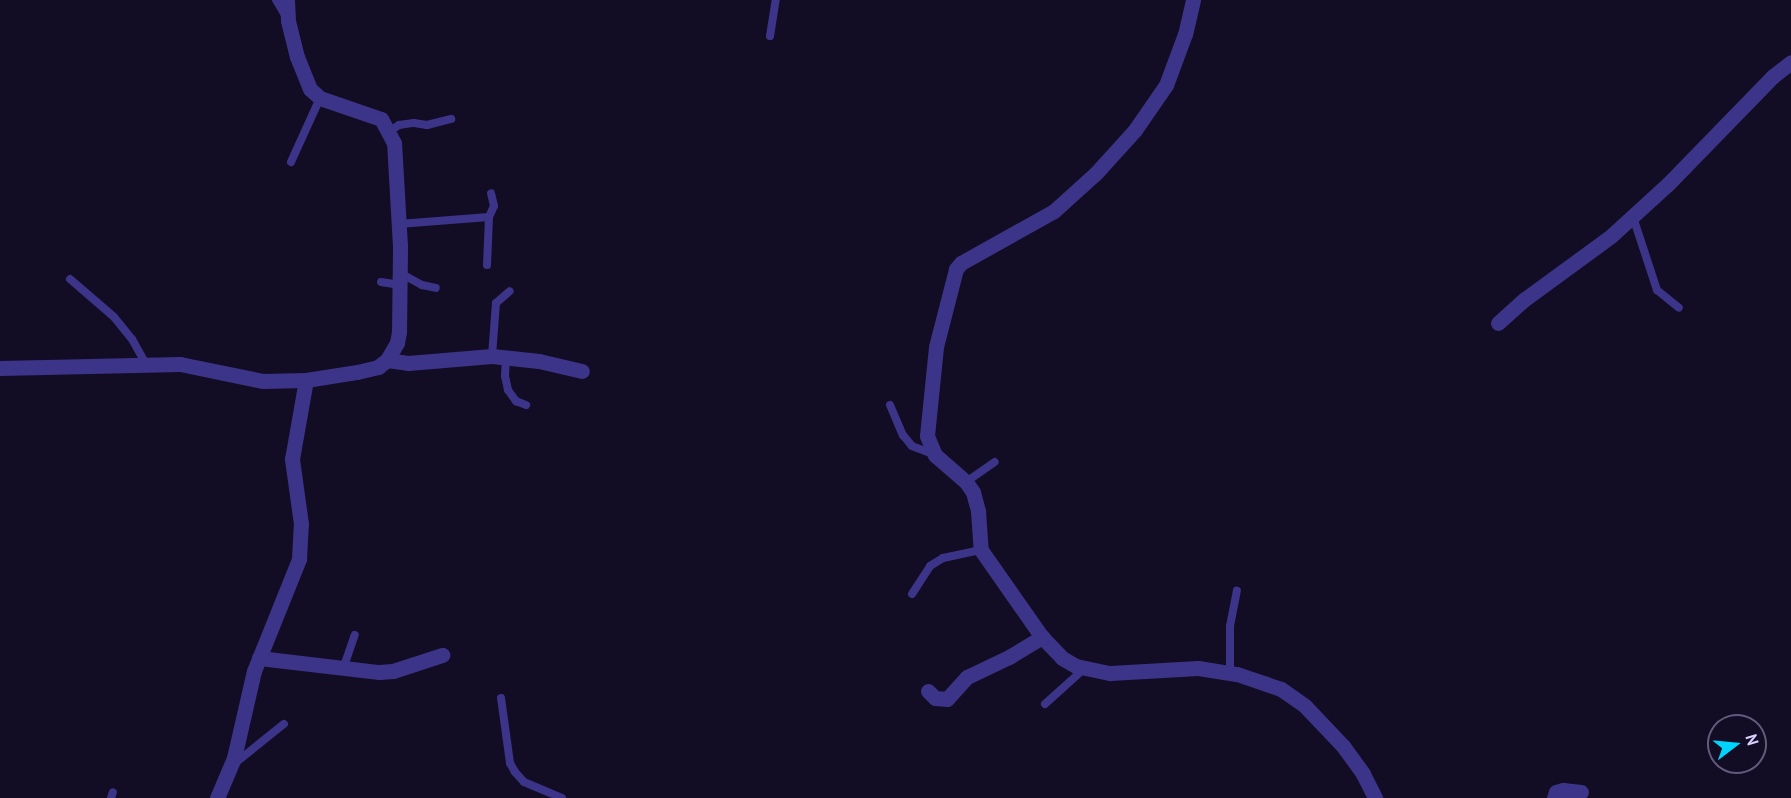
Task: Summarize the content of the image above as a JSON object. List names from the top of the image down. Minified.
{"north":"right"}
